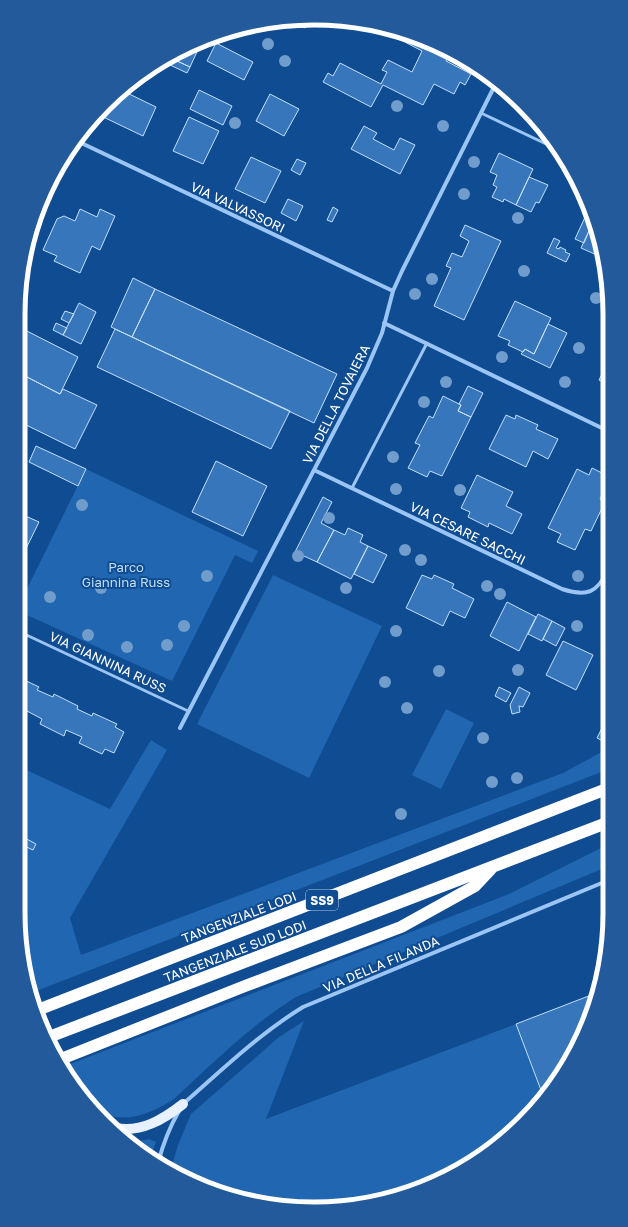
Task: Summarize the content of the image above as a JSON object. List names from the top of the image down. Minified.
{"streets":{"highway":["SS9","TANGENZIALE LODI","TANGENZIALE SUD LODI"],"street":["VIA VALVASSORI","VIA DELLA TOVAIERA","VIA CESARE SACCHI","VIA DELLA FILANDA"],"lane":["VIA GIANNINA RUSS"]},"crossings":[["VIA VALVASSORI","VIA DELLA TOVAIERA"],["VIA DELLA TOVAIERA","VIA CESARE SACCHI"],["VIA DELLA TOVAIERA","VIA GIANNINA RUSS"]],"parks":["Parco Giannina Russ"]}
